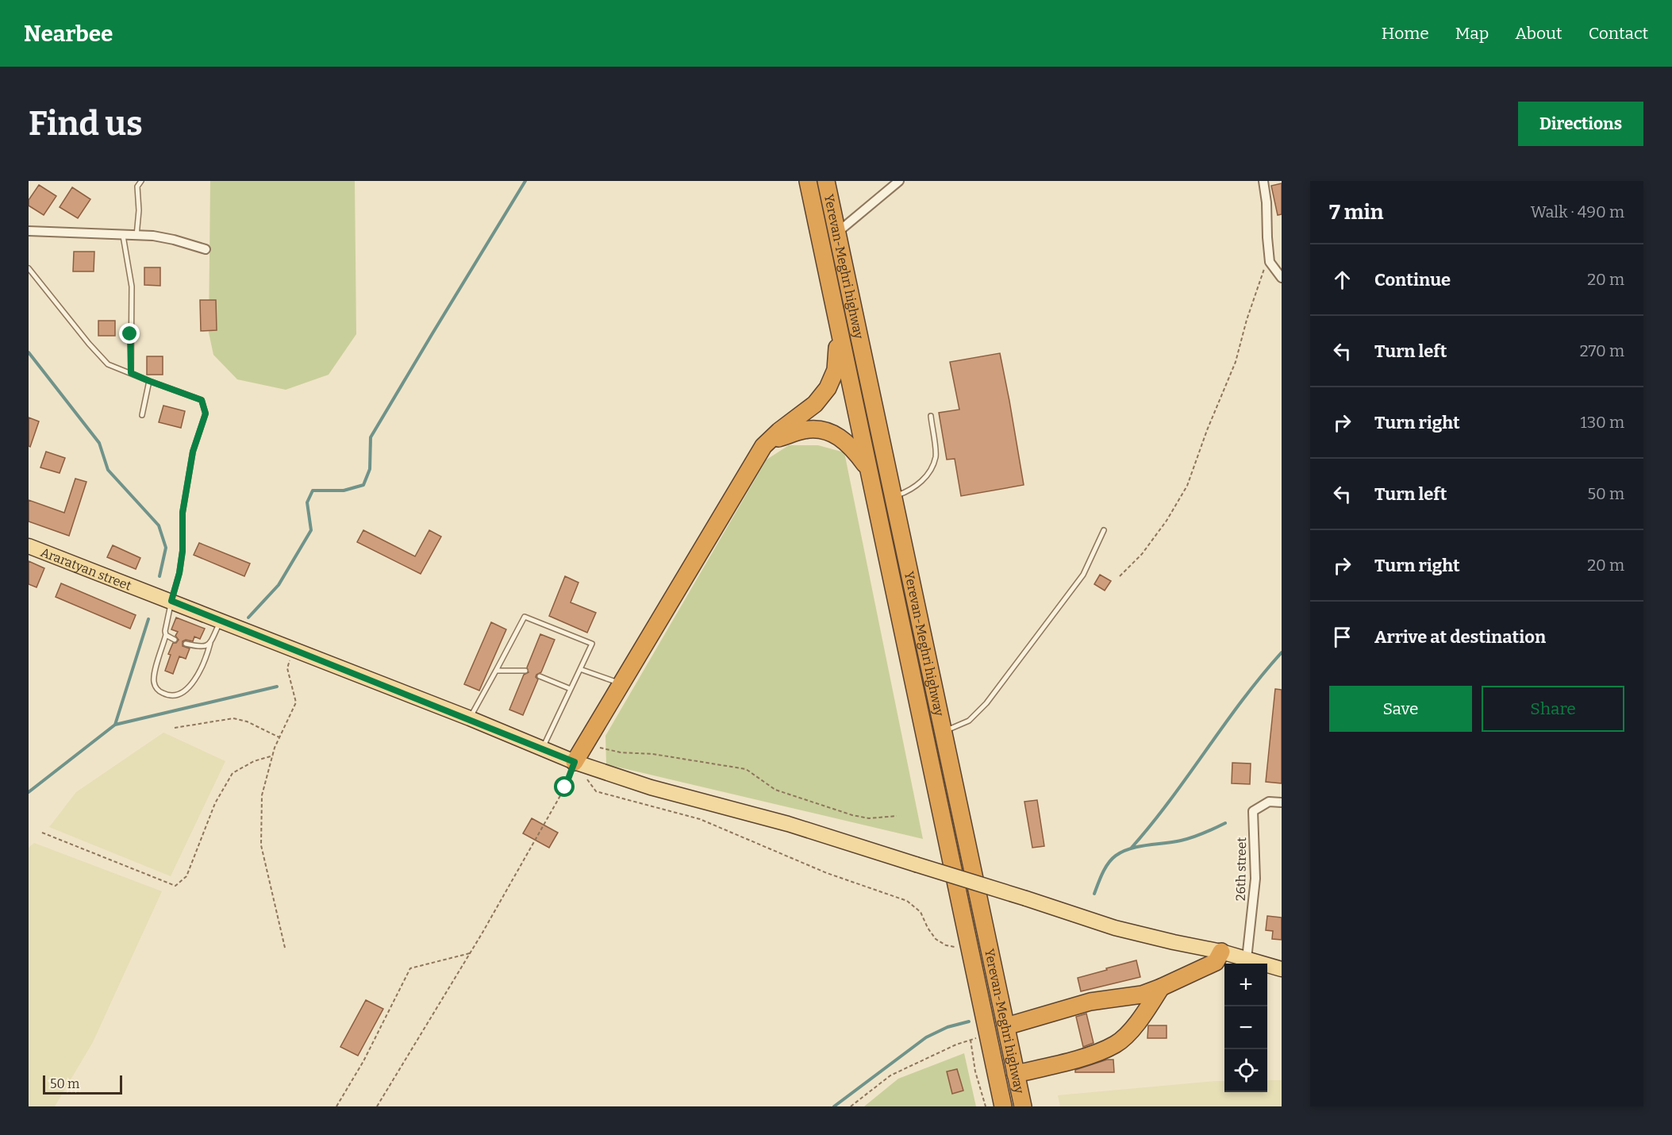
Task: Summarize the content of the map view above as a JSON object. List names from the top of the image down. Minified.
{"streets":{"highway":["Yerevan-Meghri highway"],"main road":["Araratyan street"],"street":["26th street"]},"crossings":[["Araratyan street","26th street"]],"scale_bar":"50 m","page":{"header":"Nearbee","nav":["Home","Map","About","Contact"],"buttons":["Directions",["Save","Share"]],"title":"Find us","heading":["7 min","Walk · 490 m"],"list":[["Continue","20 m"],["Turn left","270 m"],["Turn right","130 m"],["Turn left","50 m"],["Turn right","20 m"],"Arrive at destination"],"map_buttons":["+","−"],"scale":"50 m"}}
